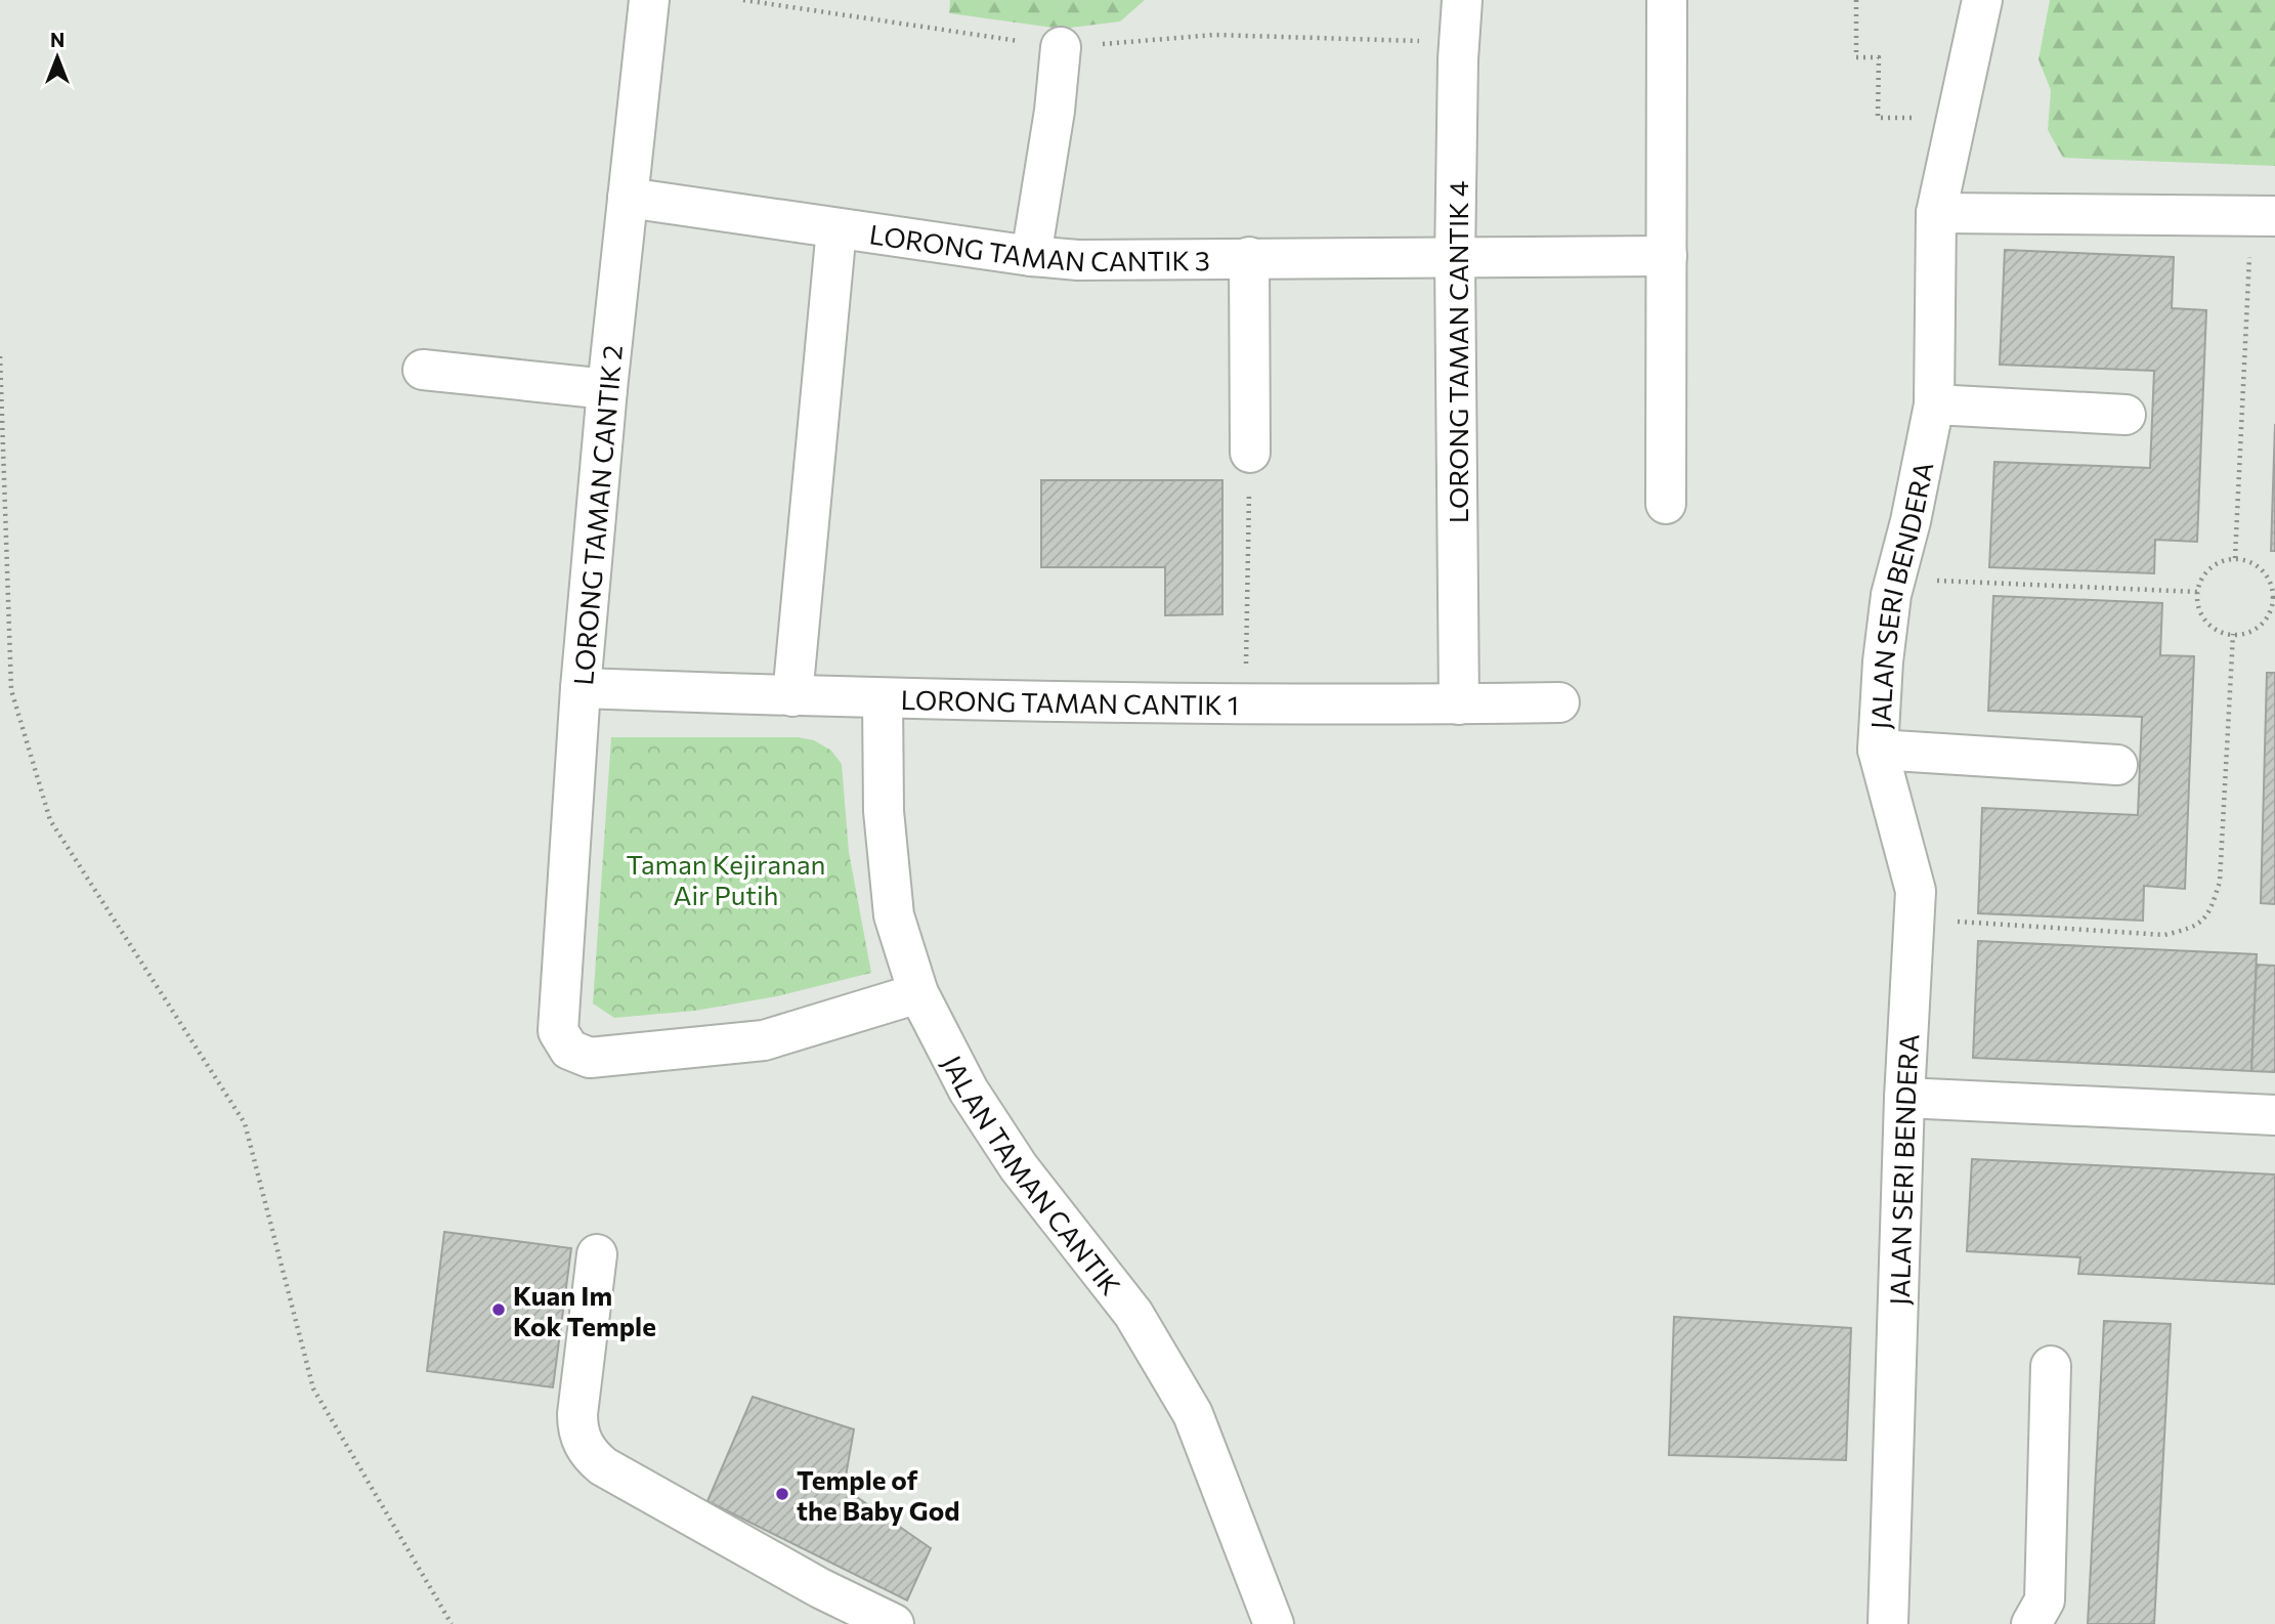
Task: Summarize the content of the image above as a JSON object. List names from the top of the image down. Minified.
{"streets":{"street":["LORONG TAMAN CANTIK 3","LORONG TAMAN CANTIK 4","LORONG TAMAN CANTIK 2","JALAN SERI BENDERA","LORONG TAMAN CANTIK 1","JALAN TAMAN CANTIK"]},"crossings":[["LORONG TAMAN CANTIK 3","LORONG TAMAN CANTIK 4"],["LORONG TAMAN CANTIK 3","LORONG TAMAN CANTIK 2"],["LORONG TAMAN CANTIK 4","LORONG TAMAN CANTIK 1"],["LORONG TAMAN CANTIK 2","LORONG TAMAN CANTIK 1"],["LORONG TAMAN CANTIK 2","JALAN TAMAN CANTIK"],["LORONG TAMAN CANTIK 1","JALAN TAMAN CANTIK"]],"parks":["Taman Kejiranan Air Putih"],"places":["Kuan Im Kok Temple","Temple of the Baby God"],"north":"top"}
